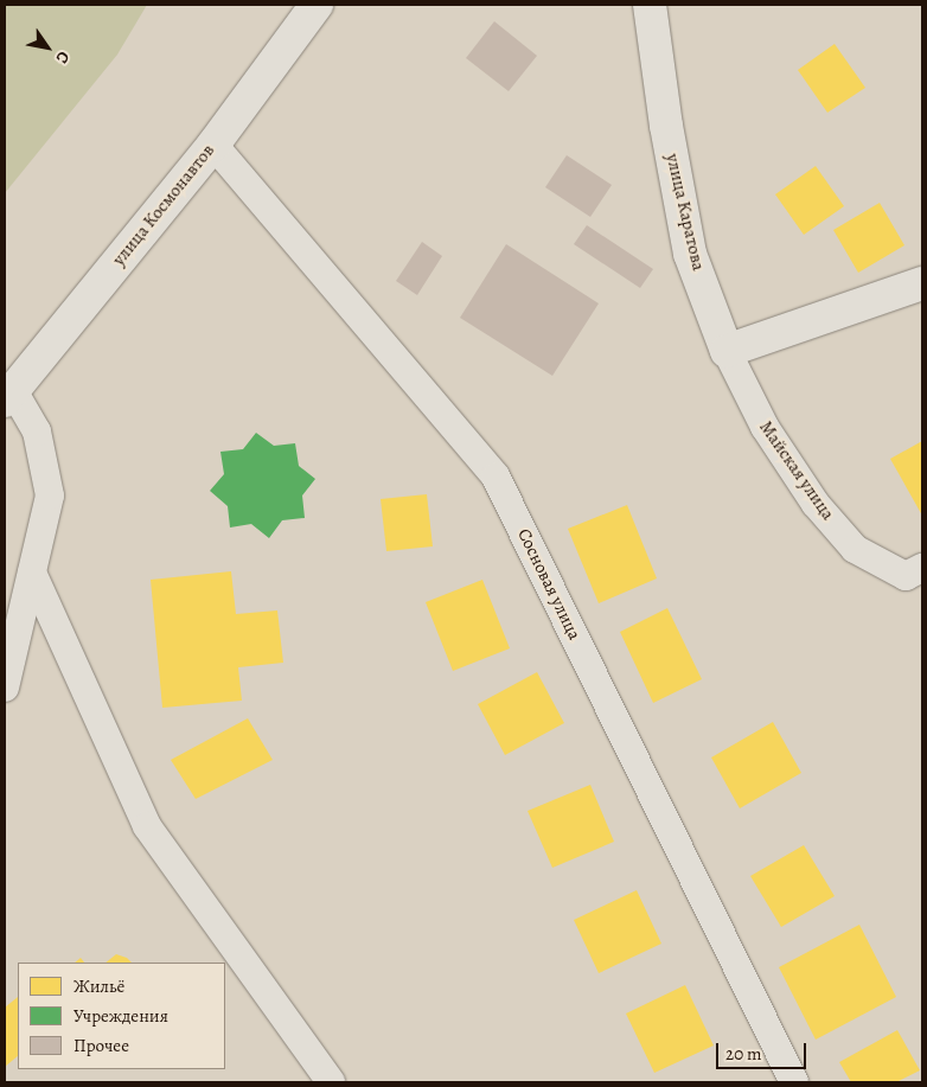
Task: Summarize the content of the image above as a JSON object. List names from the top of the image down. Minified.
{"streets":{"street":["улица Космонавтов","улица Каратова","Майская улица","Сосновая улица"]},"crossings":[["улица Космонавтов","Сосновая улица"],["улица Каратова","Майская улица"]],"legend":["Жильё","Учреждения","Прочее"],"scale_bar":"20 m","north":"bottom right"}
